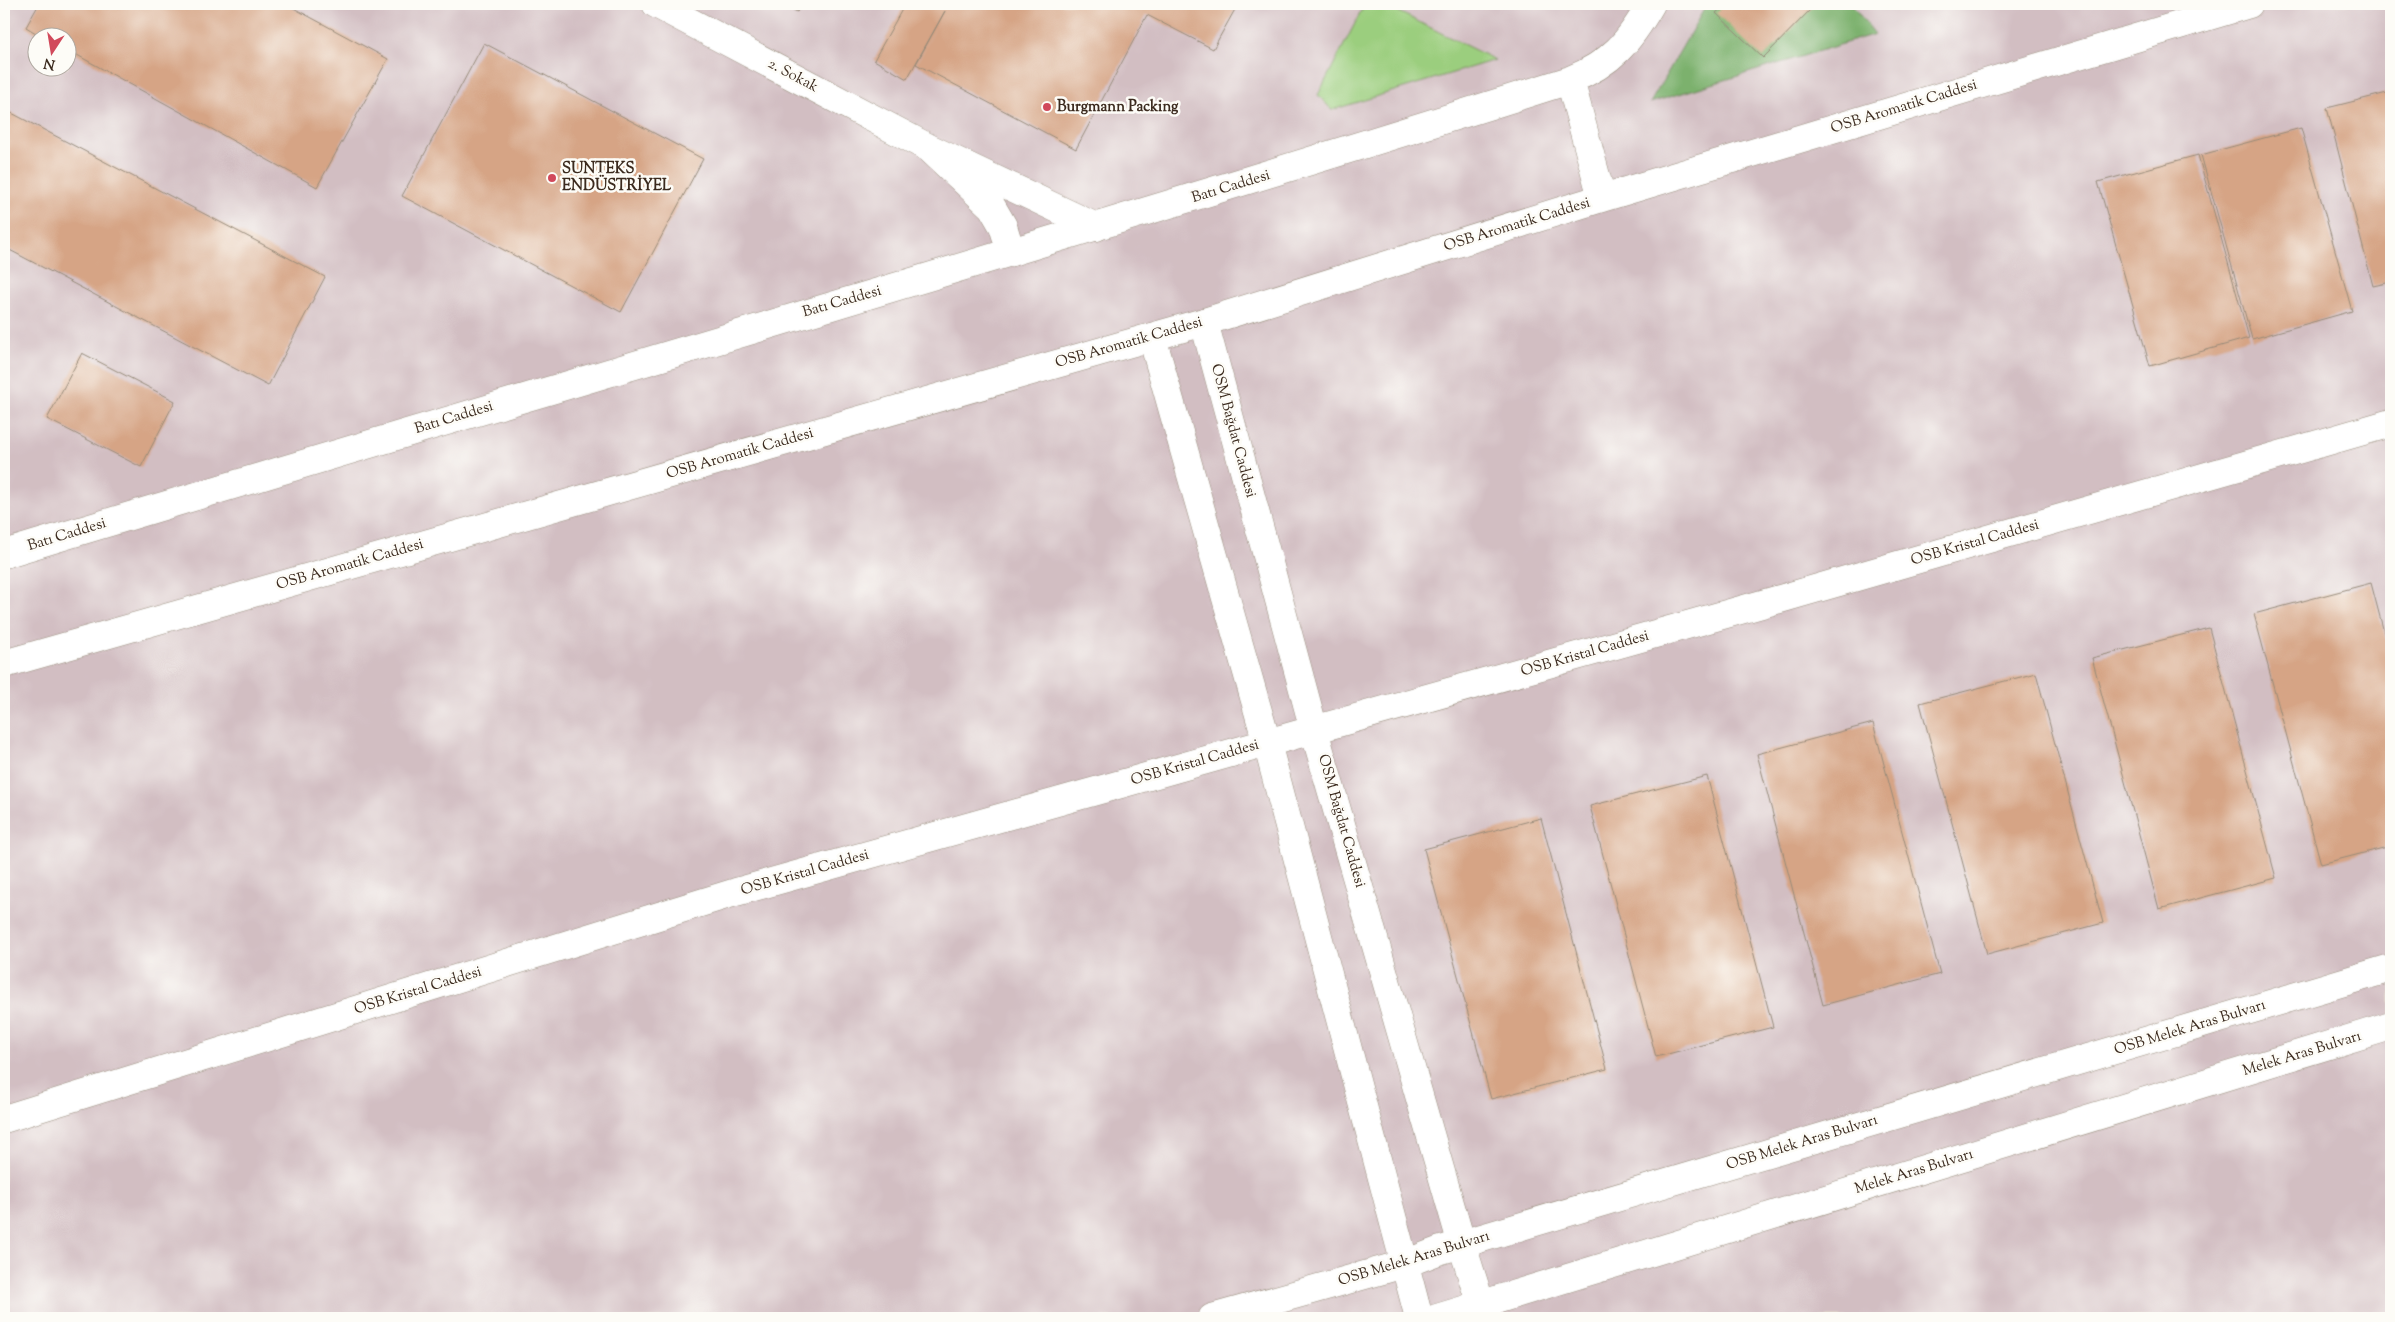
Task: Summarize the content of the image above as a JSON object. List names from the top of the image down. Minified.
{"streets":{"street":["2. Sokak","OSB Aromatik Caddesi","Batı Caddesi","OSM Bağdat Caddesi","OSB Kristal Caddesi","OSB Melek Aras Bulvarı","Melek Aras Bulvarı"]},"crossings":[["2. Sokak","Batı Caddesi"],["OSB Aromatik Caddesi","OSM Bağdat Caddesi"],["OSM Bağdat Caddesi","OSB Kristal Caddesi"],["OSM Bağdat Caddesi","OSB Melek Aras Bulvarı"],["OSM Bağdat Caddesi","Melek Aras Bulvarı"]],"places":["Burgmann Packing","SUNTEKS ENDÜSTRİYEL"],"north":"bottom"}
